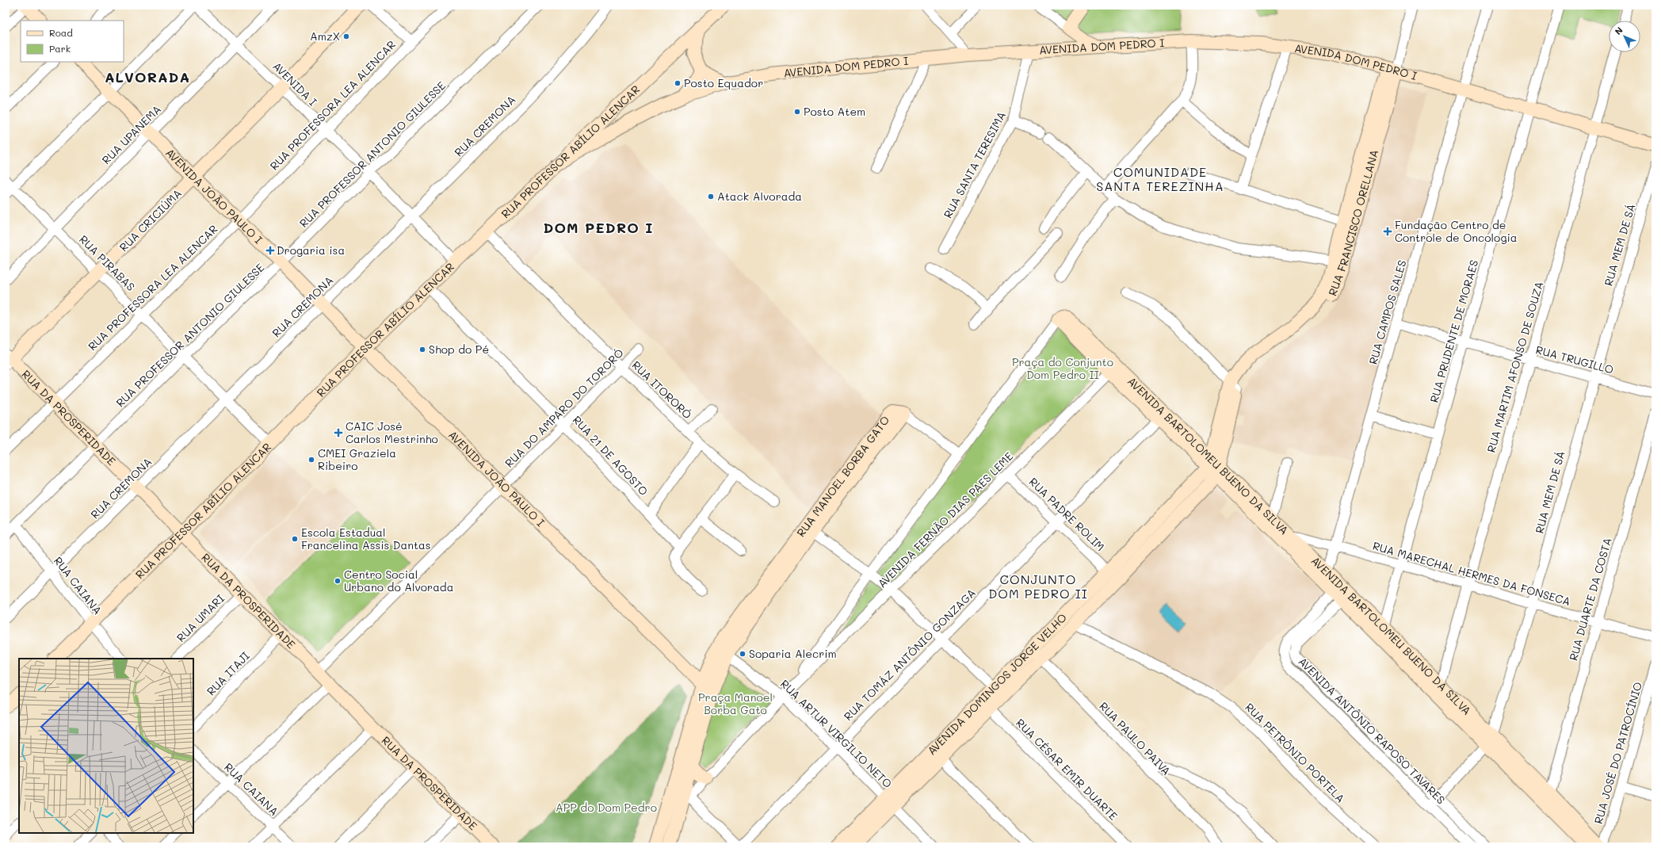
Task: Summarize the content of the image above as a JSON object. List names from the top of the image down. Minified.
{"streets":{"street":["AVENIDA DOM PEDRO I","AVENIDA I","RUA PROFESSORA LEA ALENCAR","RUA CREMONA","RUA UPANEMA","RUA PROFESSOR ABÍLIO ALENCAR","RUA PROFESSOR ANTONIO GIULESSE","RUA SANTA TERESIMA","AVENIDA JOÃO PAULO I","RUA CRICIÚMA","RUA FRANCISCO ORELLANA","RUA MEM DE SÁ","RUA PIRABAS","RUA CAMPOS SALES","RUA PRUDENTE DE MORAES","RUA TRUGILLO","RUA MARTIM AFONSO DE SOUZA","RUA ITORORÓ","RUA DO AMPARO DO TORORÓ","RUA DA PROSPERIDADE","RUA 21 DE AGOSTO","AVENIDA BARTOLOMEU BUENO DA SILVA","RUA MANOEL BORBA GATO","RUA PADRE ROLIM","AVENIDA FERNÃO DIAS PAES LEME","RUA MARECHAL HERMES DA FONSECA","RUA CAIANA","RUA DUARTE DA COSTA","RUA UMARI","RUA TOMÁZ ANTÔNIO GONZAGA","RUA ITAJI","AVENIDA DOMINGOS JORGE VELHO","AVENIDA ANTÔNIO RAPOSO TAVARES","RUA ARTUR VIRGILIO NETO","RUA PAULO PAIVA","RUA PETRÔNIO PORTELA","RUA JOSÉ DO PATROCÍNIO","RUA CÉSAR EMIR DUARTE"]},"crossings":[["AVENIDA DOM PEDRO I","RUA PROFESSOR ABÍLIO ALENCAR"],["AVENIDA DOM PEDRO I","RUA SANTA TERESIMA"],["AVENIDA DOM PEDRO I","RUA FRANCISCO ORELLANA"],["AVENIDA DOM PEDRO I","RUA CAMPOS SALES"],["AVENIDA DOM PEDRO I","RUA PRUDENTE DE MORAES"],["AVENIDA DOM PEDRO I","RUA MARTIM AFONSO DE SOUZA"],["AVENIDA I","RUA PROFESSORA LEA ALENCAR"],["AVENIDA I","RUA CREMONA"],["AVENIDA I","RUA UPANEMA"],["AVENIDA I","RUA PROFESSOR ABÍLIO ALENCAR"],["AVENIDA I","RUA PROFESSOR ANTONIO GIULESSE"],["AVENIDA I","RUA CRICIÚMA"],["RUA PROFESSORA LEA ALENCAR","AVENIDA JOÃO PAULO I"],["RUA PROFESSORA LEA ALENCAR","RUA PIRABAS"],["RUA PROFESSORA LEA ALENCAR","RUA DA PROSPERIDADE"],["RUA CREMONA","AVENIDA JOÃO PAULO I"],["RUA CREMONA","RUA PIRABAS"],["RUA CREMONA","RUA DA PROSPERIDADE"],["RUA CREMONA","RUA CAIANA"],["RUA UPANEMA","AVENIDA JOÃO PAULO I"],["RUA UPANEMA","RUA PIRABAS"],["RUA PROFESSOR ABÍLIO ALENCAR","AVENIDA JOÃO PAULO I"],["RUA PROFESSOR ABÍLIO ALENCAR","RUA PIRABAS"],["RUA PROFESSOR ABÍLIO ALENCAR","RUA ITORORÓ"],["RUA PROFESSOR ABÍLIO ALENCAR","RUA DA PROSPERIDADE"],["RUA PROFESSOR ABÍLIO ALENCAR","RUA 21 DE AGOSTO"],["RUA PROFESSOR ABÍLIO ALENCAR","RUA CAIANA"],["RUA PROFESSOR ANTONIO GIULESSE","AVENIDA JOÃO PAULO I"],["RUA PROFESSOR ANTONIO GIULESSE","RUA PIRABAS"],["RUA PROFESSOR ANTONIO GIULESSE","RUA DA PROSPERIDADE"],["RUA PROFESSOR ANTONIO GIULESSE","RUA CAIANA"],["AVENIDA JOÃO PAULO I","RUA CRICIÚMA"],["AVENIDA JOÃO PAULO I","RUA DO AMPARO DO TORORÓ"],["AVENIDA JOÃO PAULO I","RUA MANOEL BORBA GATO"],["RUA CRICIÚMA","RUA PIRABAS"],["RUA CRICIÚMA","RUA DA PROSPERIDADE"],["RUA FRANCISCO ORELLANA","AVENIDA BARTOLOMEU BUENO DA SILVA"],["RUA FRANCISCO ORELLANA","AVENIDA DOMINGOS JORGE VELHO"],["RUA MEM DE SÁ","RUA TRUGILLO"],["RUA MEM DE SÁ","AVENIDA BARTOLOMEU BUENO DA SILVA"],["RUA MEM DE SÁ","RUA MARECHAL HERMES DA FONSECA"],["RUA MEM DE SÁ","AVENIDA ANTÔNIO RAPOSO TAVARES"],["RUA CAMPOS SALES","RUA TRUGILLO"],["RUA CAMPOS SALES","AVENIDA BARTOLOMEU BUENO DA SILVA"],["RUA CAMPOS SALES","RUA MARECHAL HERMES DA FONSECA"],["RUA PRUDENTE DE MORAES","RUA TRUGILLO"],["RUA PRUDENTE DE MORAES","AVENIDA BARTOLOMEU BUENO DA SILVA"],["RUA PRUDENTE DE MORAES","RUA MARECHAL HERMES DA FONSECA"],["RUA TRUGILLO","RUA MARTIM AFONSO DE SOUZA"],["RUA MARTIM AFONSO DE SOUZA","AVENIDA BARTOLOMEU BUENO DA SILVA"],["RUA MARTIM AFONSO DE SOUZA","RUA MARECHAL HERMES DA FONSECA"],["RUA ITORORÓ","RUA DO AMPARO DO TORORÓ"],["RUA DO AMPARO DO TORORÓ","RUA DA PROSPERIDADE"],["RUA DO AMPARO DO TORORÓ","RUA 21 DE AGOSTO"],["RUA DA PROSPERIDADE","RUA UMARI"],["RUA DA PROSPERIDADE","RUA ITAJI"],["AVENIDA BARTOLOMEU BUENO DA SILVA","AVENIDA FERNÃO DIAS PAES LEME"],["AVENIDA BARTOLOMEU BUENO DA SILVA","RUA MARECHAL HERMES DA FONSECA"],["AVENIDA BARTOLOMEU BUENO DA SILVA","RUA DUARTE DA COSTA"],["AVENIDA BARTOLOMEU BUENO DA SILVA","RUA TOMÁZ ANTÔNIO GONZAGA"],["AVENIDA BARTOLOMEU BUENO DA SILVA","AVENIDA DOMINGOS JORGE VELHO"],["AVENIDA BARTOLOMEU BUENO DA SILVA","AVENIDA ANTÔNIO RAPOSO TAVARES"],["AVENIDA BARTOLOMEU BUENO DA SILVA","RUA JOSÉ DO PATROCÍNIO"],["RUA MANOEL BORBA GATO","AVENIDA FERNÃO DIAS PAES LEME"],["RUA MANOEL BORBA GATO","RUA ARTUR VIRGILIO NETO"],["RUA PADRE ROLIM","AVENIDA FERNÃO DIAS PAES LEME"],["RUA PADRE ROLIM","RUA TOMÁZ ANTÔNIO GONZAGA"],["RUA PADRE ROLIM","AVENIDA DOMINGOS JORGE VELHO"],["AVENIDA FERNÃO DIAS PAES LEME","RUA ARTUR VIRGILIO NETO"],["RUA MARECHAL HERMES DA FONSECA","RUA DUARTE DA COSTA"],["RUA TOMÁZ ANTÔNIO GONZAGA","RUA ARTUR VIRGILIO NETO"],["AVENIDA DOMINGOS JORGE VELHO","RUA ARTUR VIRGILIO NETO"],["AVENIDA DOMINGOS JORGE VELHO","RUA PAULO PAIVA"],["AVENIDA DOMINGOS JORGE VELHO","RUA PETRÔNIO PORTELA"],["AVENIDA DOMINGOS JORGE VELHO","RUA CÉSAR EMIR DUARTE"]],"districts":["ALVORADA","COMUNIDADE SANTA TEREZINHA","DOM PEDRO I","CONJUNTO DOM PEDRO II"],"parks":["Praça do Conjunto Dom Pedro II","Praça Manoel Borba Gato","APP do Dom Pedro"],"places":{"other":["AmzX","Posto Equador","Posto Atem","Atack Alvorada","Shop do Pé","CMEI Graziela Ribeiro","Escola Estadual Francelina Assis Dantas","Centro Social Urbano do Alvorada","Soparia Alecrim"],"health":["Fundação Centro de Controle de Oncologia","Drogaria isa","CAIC José Carlos Mestrinho"]},"legend":["Road","Park"],"north":"top left"}
